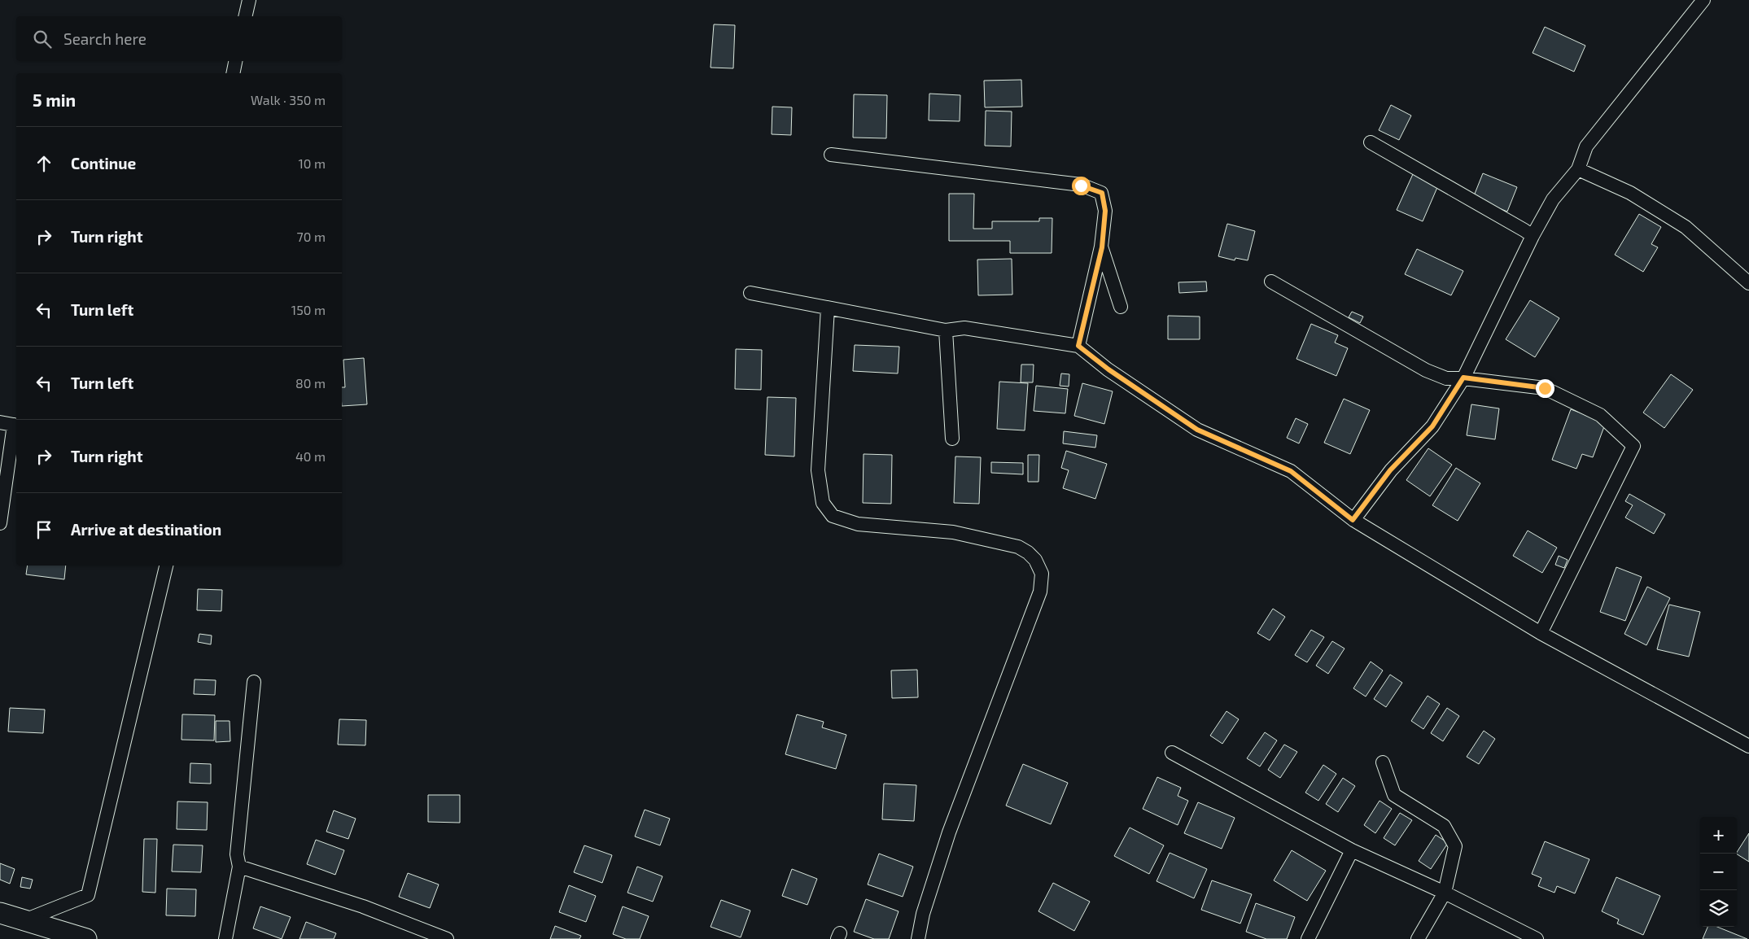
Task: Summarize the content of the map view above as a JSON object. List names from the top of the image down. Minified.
{"page":{"search":"Search here","heading":["5 min","Walk · 350 m"],"list":[["Continue","10 m"],["Turn right","70 m"],["Turn left","150 m"],["Turn left","80 m"],["Turn right","40 m"],"Arrive at destination"],"map_buttons":["+","−"]}}
